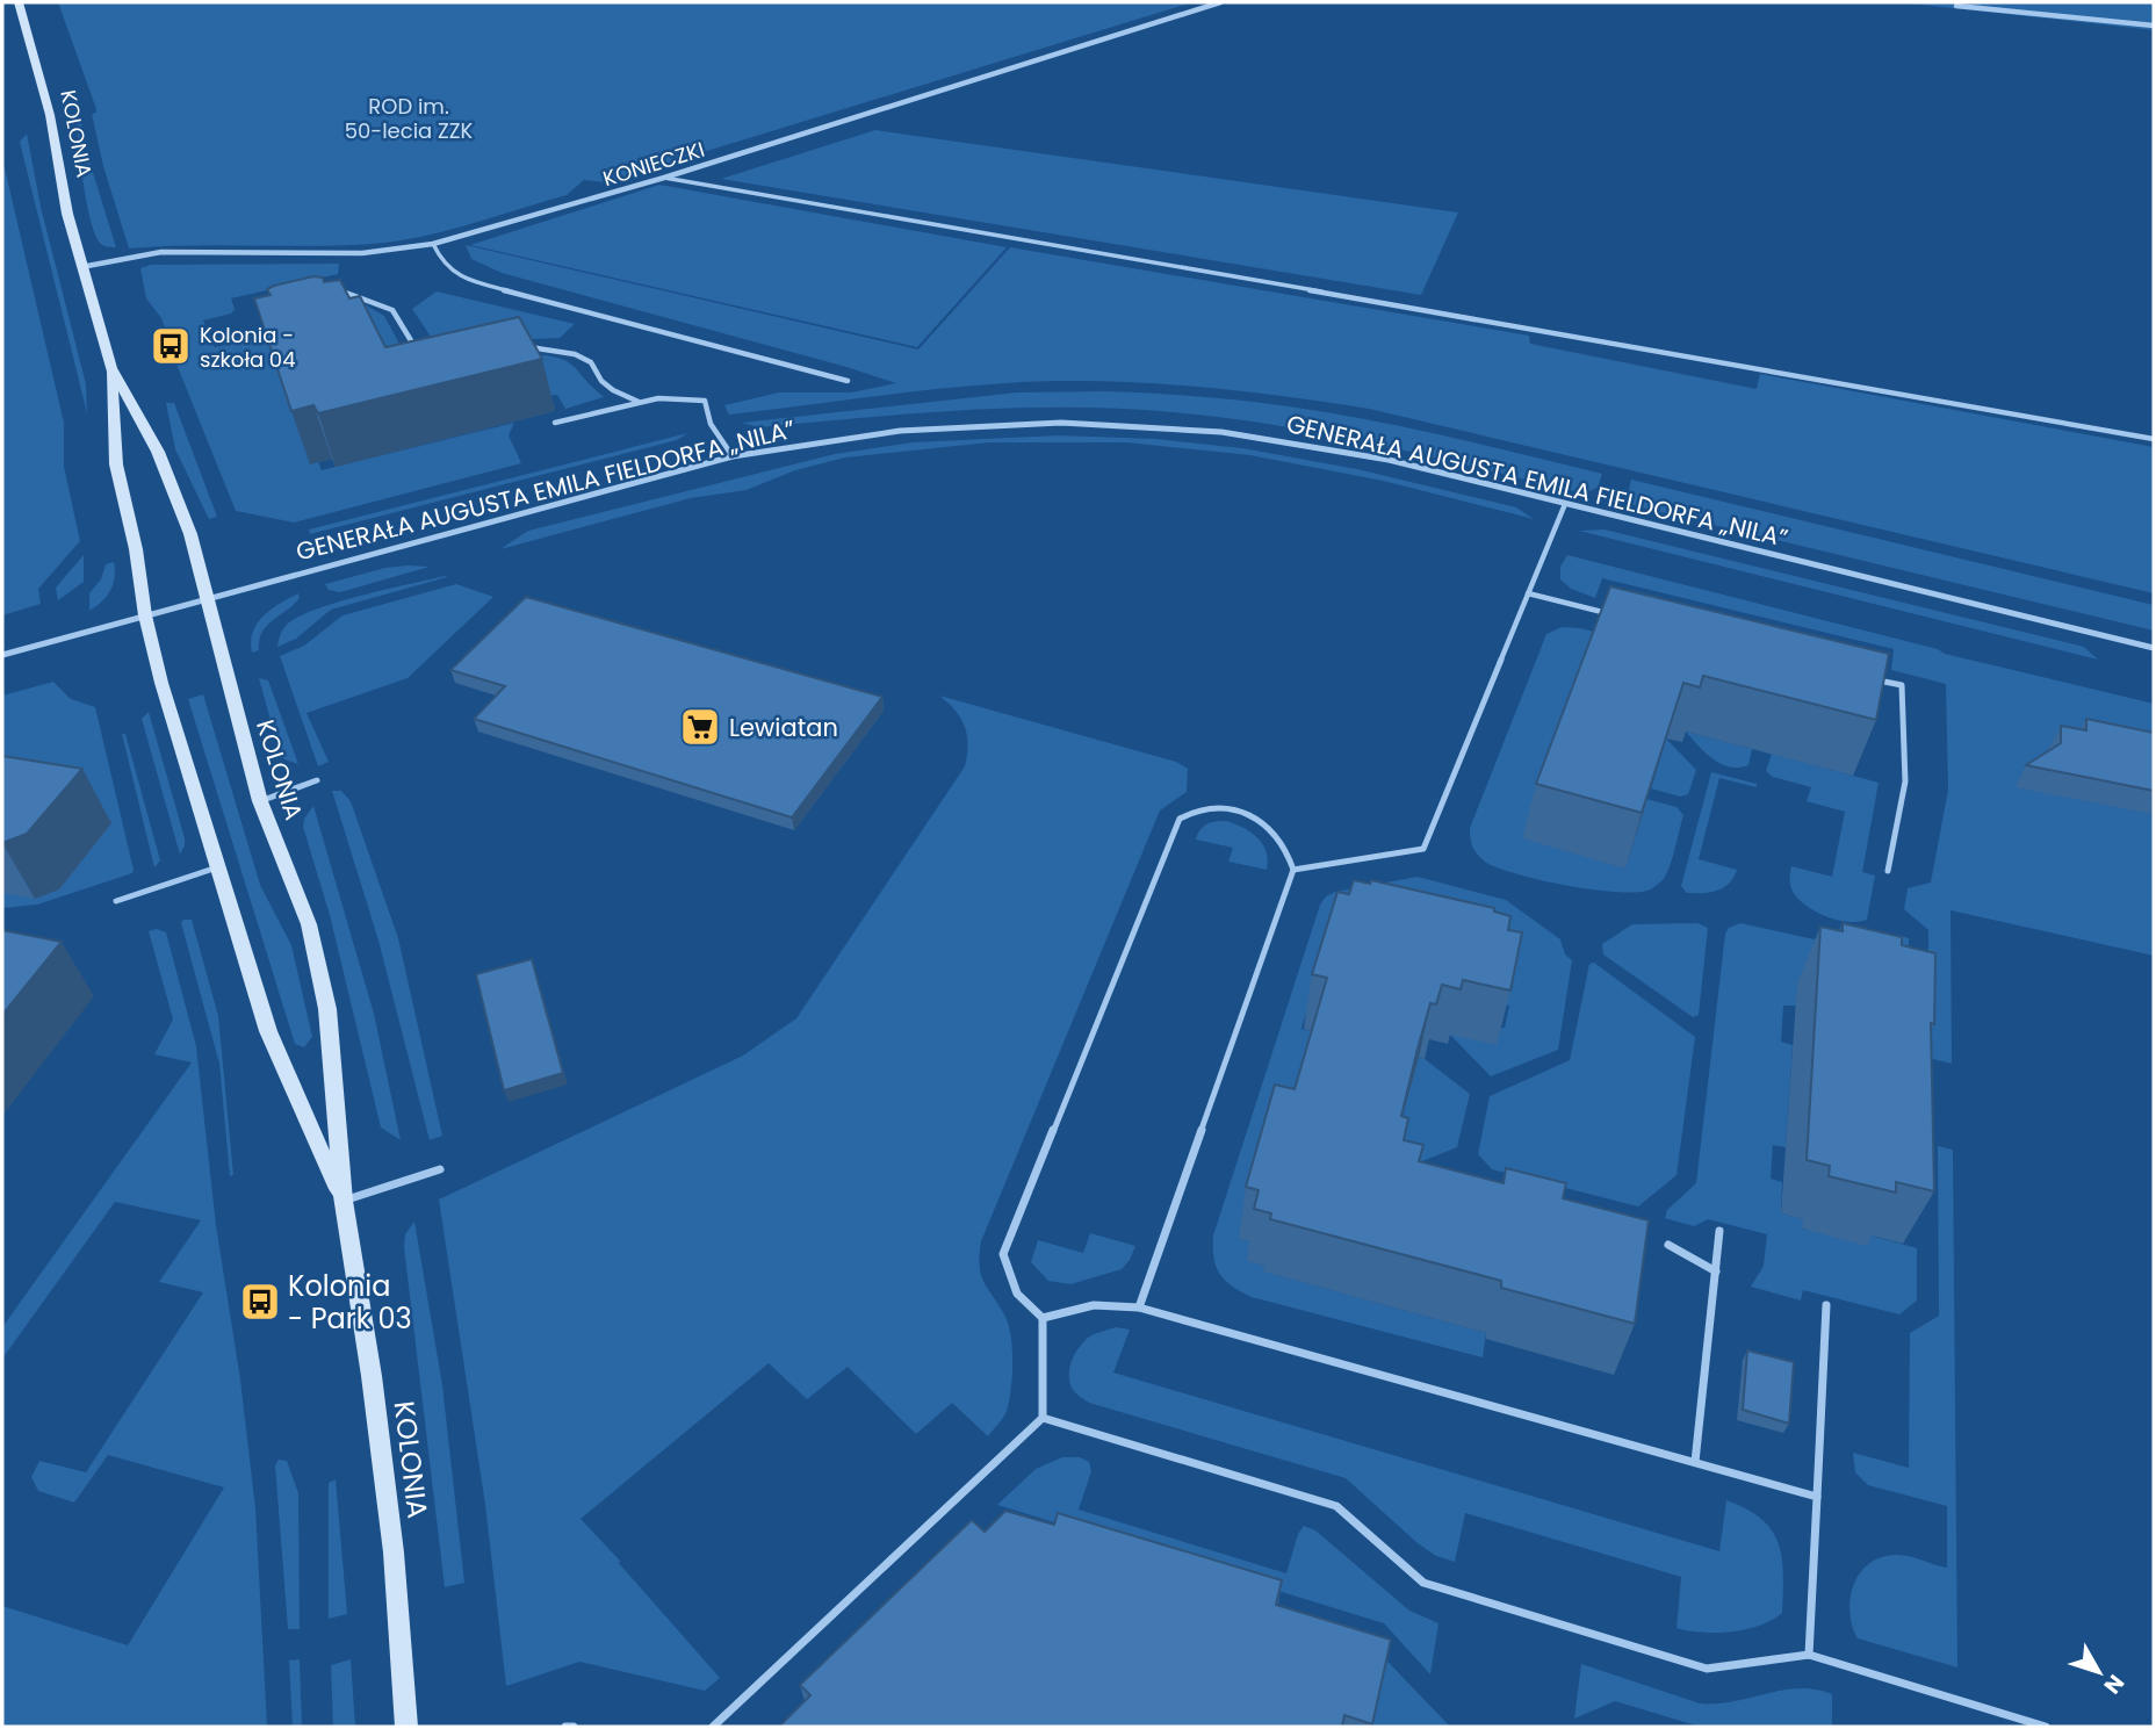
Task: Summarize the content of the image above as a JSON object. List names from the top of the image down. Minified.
{"streets":{"street":["KOLONIA","KONIECZKI","GENERAŁA AUGUSTA EMILA FIELDORFA „NILA”"]},"crossings":[["KOLONIA","KONIECZKI"],["KOLONIA","GENERAŁA AUGUSTA EMILA FIELDORFA „NILA”"]],"parks":["ROD im. 50-lecia ZZK"],"places":{"bus stop":["Kolonia - szkoła 04","Kolonia - Park 03"],"supermarket":["Lewiatan"]},"north":"bottom right"}
